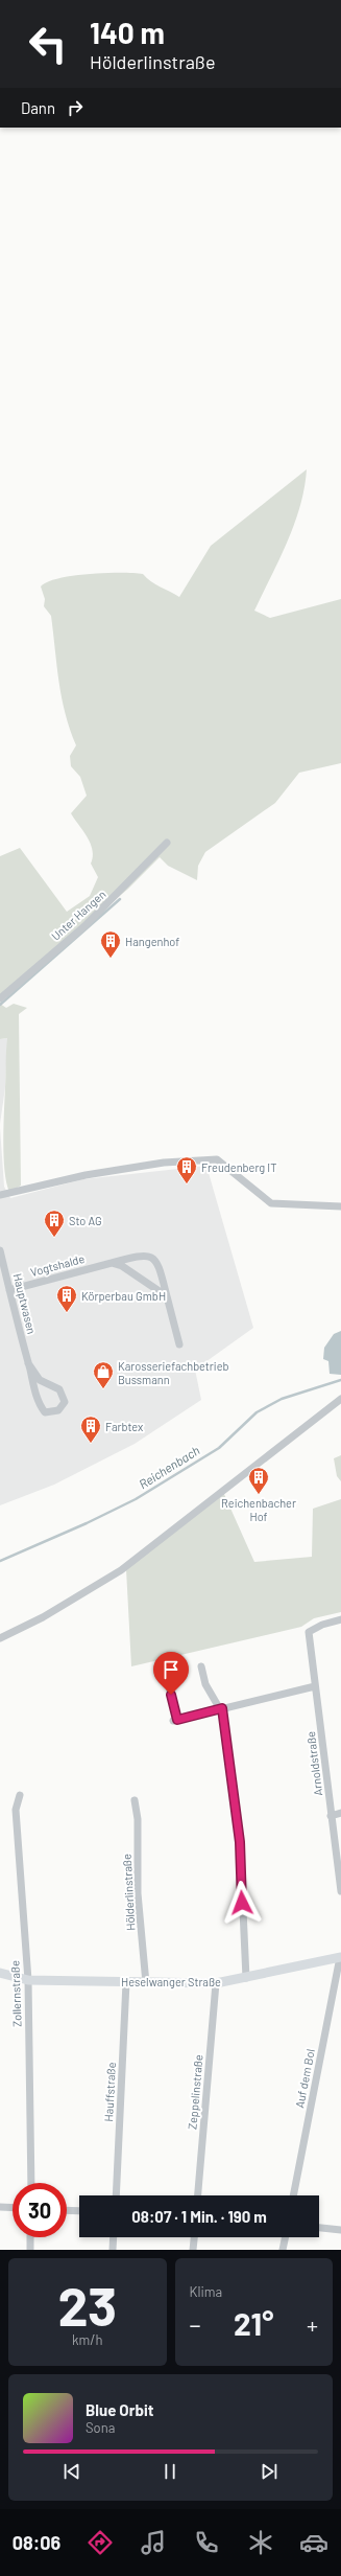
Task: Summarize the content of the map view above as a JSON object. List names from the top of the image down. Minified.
{"streets":{"street":["Unter Hangen","Vogtshalde","Hauptwasen","Arnoldstraße","Hölderlinstraße","Heselwanger Straße","Zollernstraße","Auf dem Bol","Hauffstraße","Zeppelinstraße"]},"crossings":[["Vogtshalde","Hauptwasen"],["Hölderlinstraße","Heselwanger Straße"],["Heselwanger Straße","Zollernstraße"],["Heselwanger Straße","Auf dem Bol"],["Heselwanger Straße","Hauffstraße"],["Heselwanger Straße","Zeppelinstraße"]],"water":["Reichenbach"],"places":{"building":["Hangenhof","Freudenberg IT","Sto AG","Körperbau GmbH","Farbtex","Reichenbacher Hof"],"shop":["Karosseriefachbetrieb Bussmann"]},"page":{"turn":["140 m","Hölderlinstraße"],"then":"Dann","limit":"30","trip":"08:07 · 1 Min. · 190 m","tile":[["23","km/h"],"Klima"],"heat":["−","21°","+"],"song":["Blue Orbit","Sona"],"tabs":"08:06"}}
